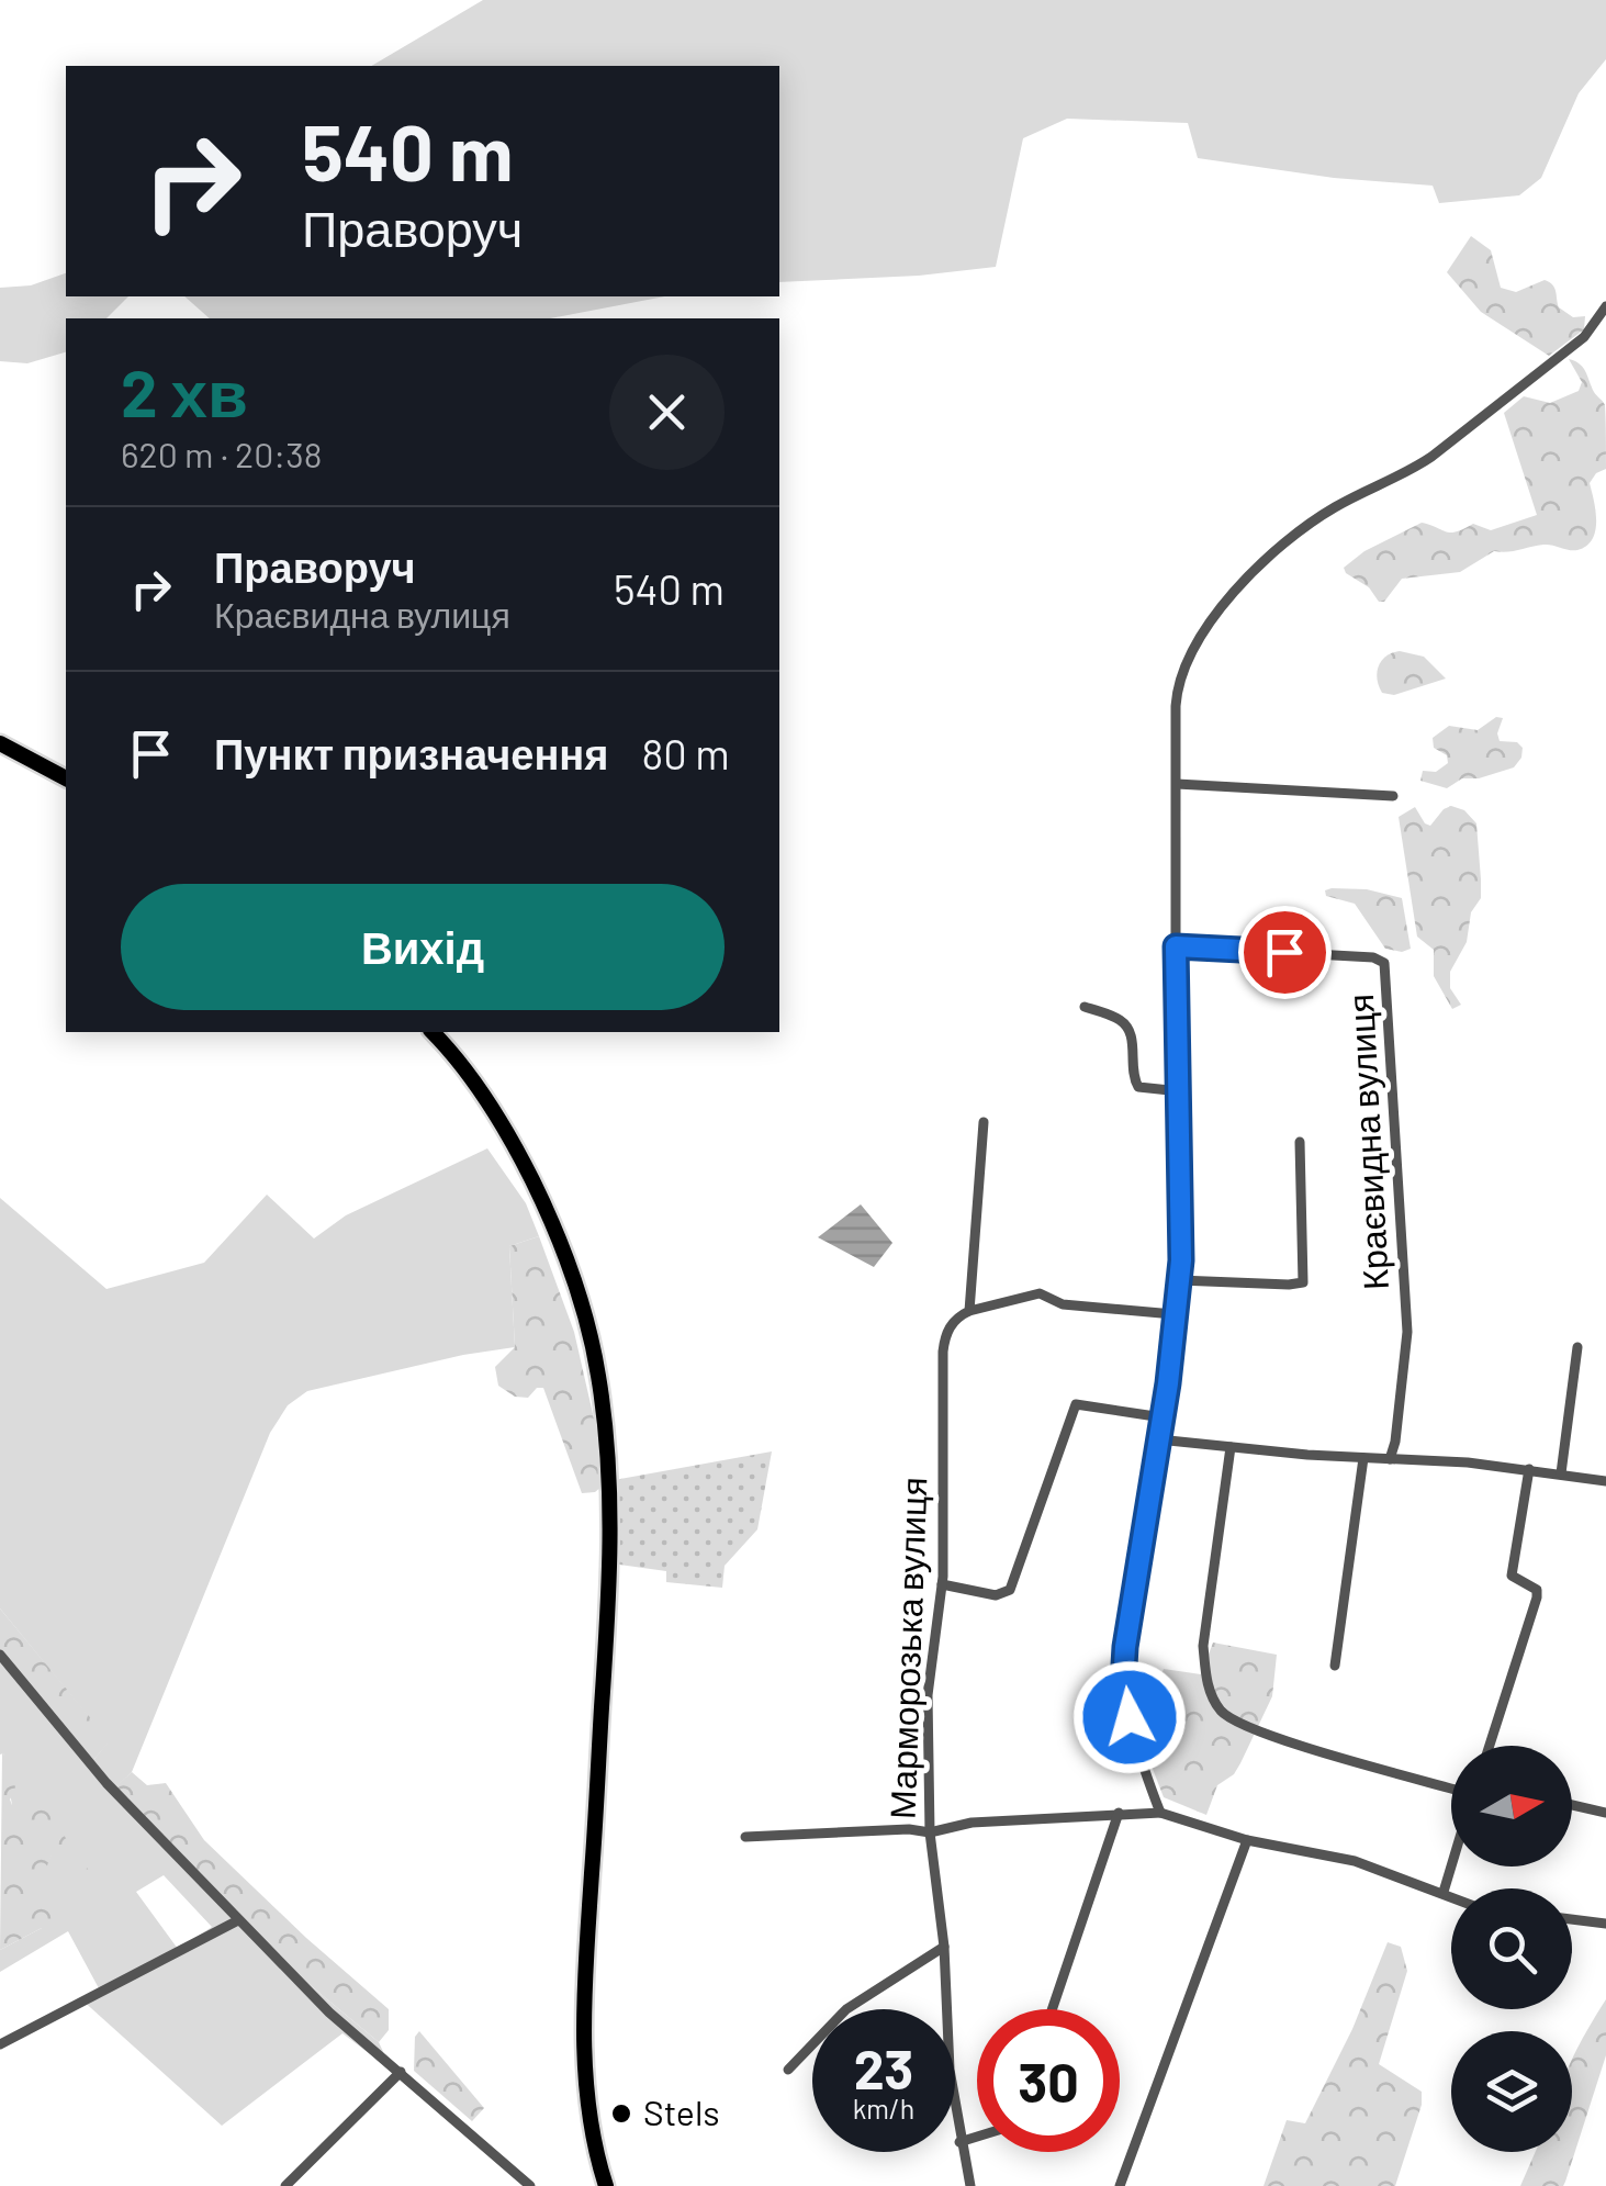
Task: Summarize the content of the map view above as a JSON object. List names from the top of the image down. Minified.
{"streets":{"street":["Краєвидна вулиця","Марморозька вулиця"]},"places":["Stels"],"north":"right","page":{"turn":["540 m","Праворуч"],"heading":["2 хв","620 m · 20:38"],"list":[{"name":"Праворуч","note":"Краєвидна вулиця","value":"540 m"},{"name":"Пункт призначення","value":"80 m"}],"buttons":"Вихід","speed":"23 km/h","limit":"30"}}
